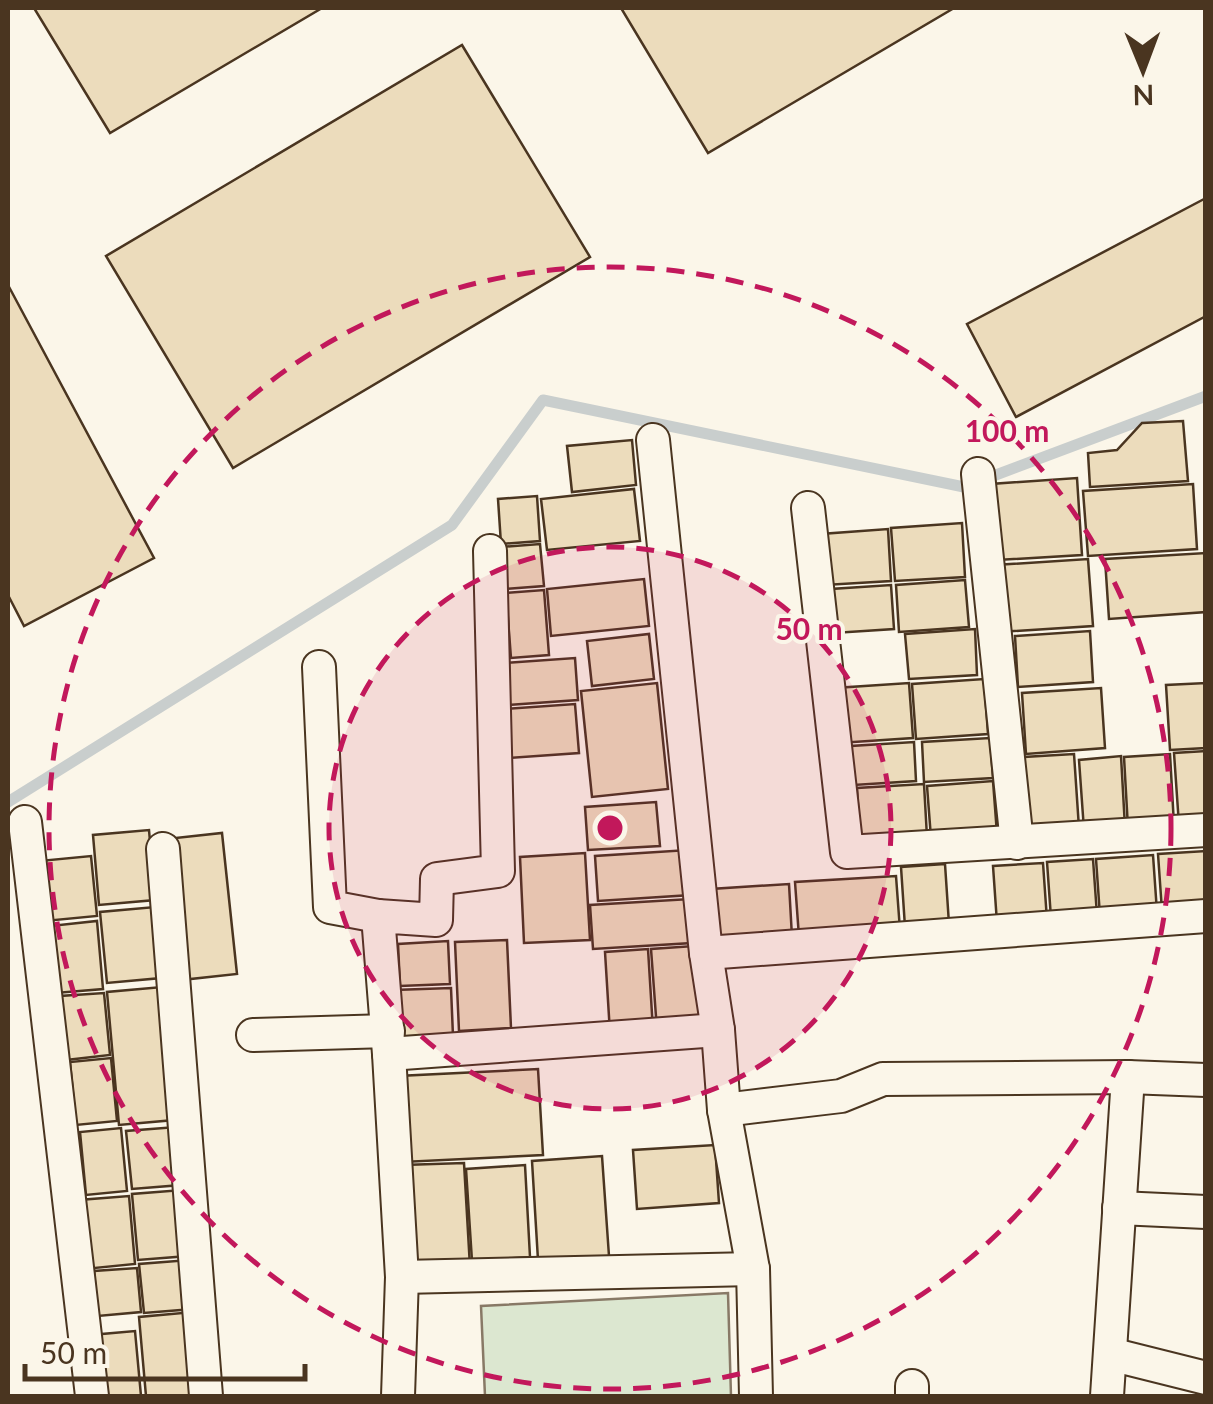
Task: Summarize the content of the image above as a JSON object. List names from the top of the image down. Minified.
{"scale_bar":"50 m","north":"bottom","rings":["100 m","50 m"]}
